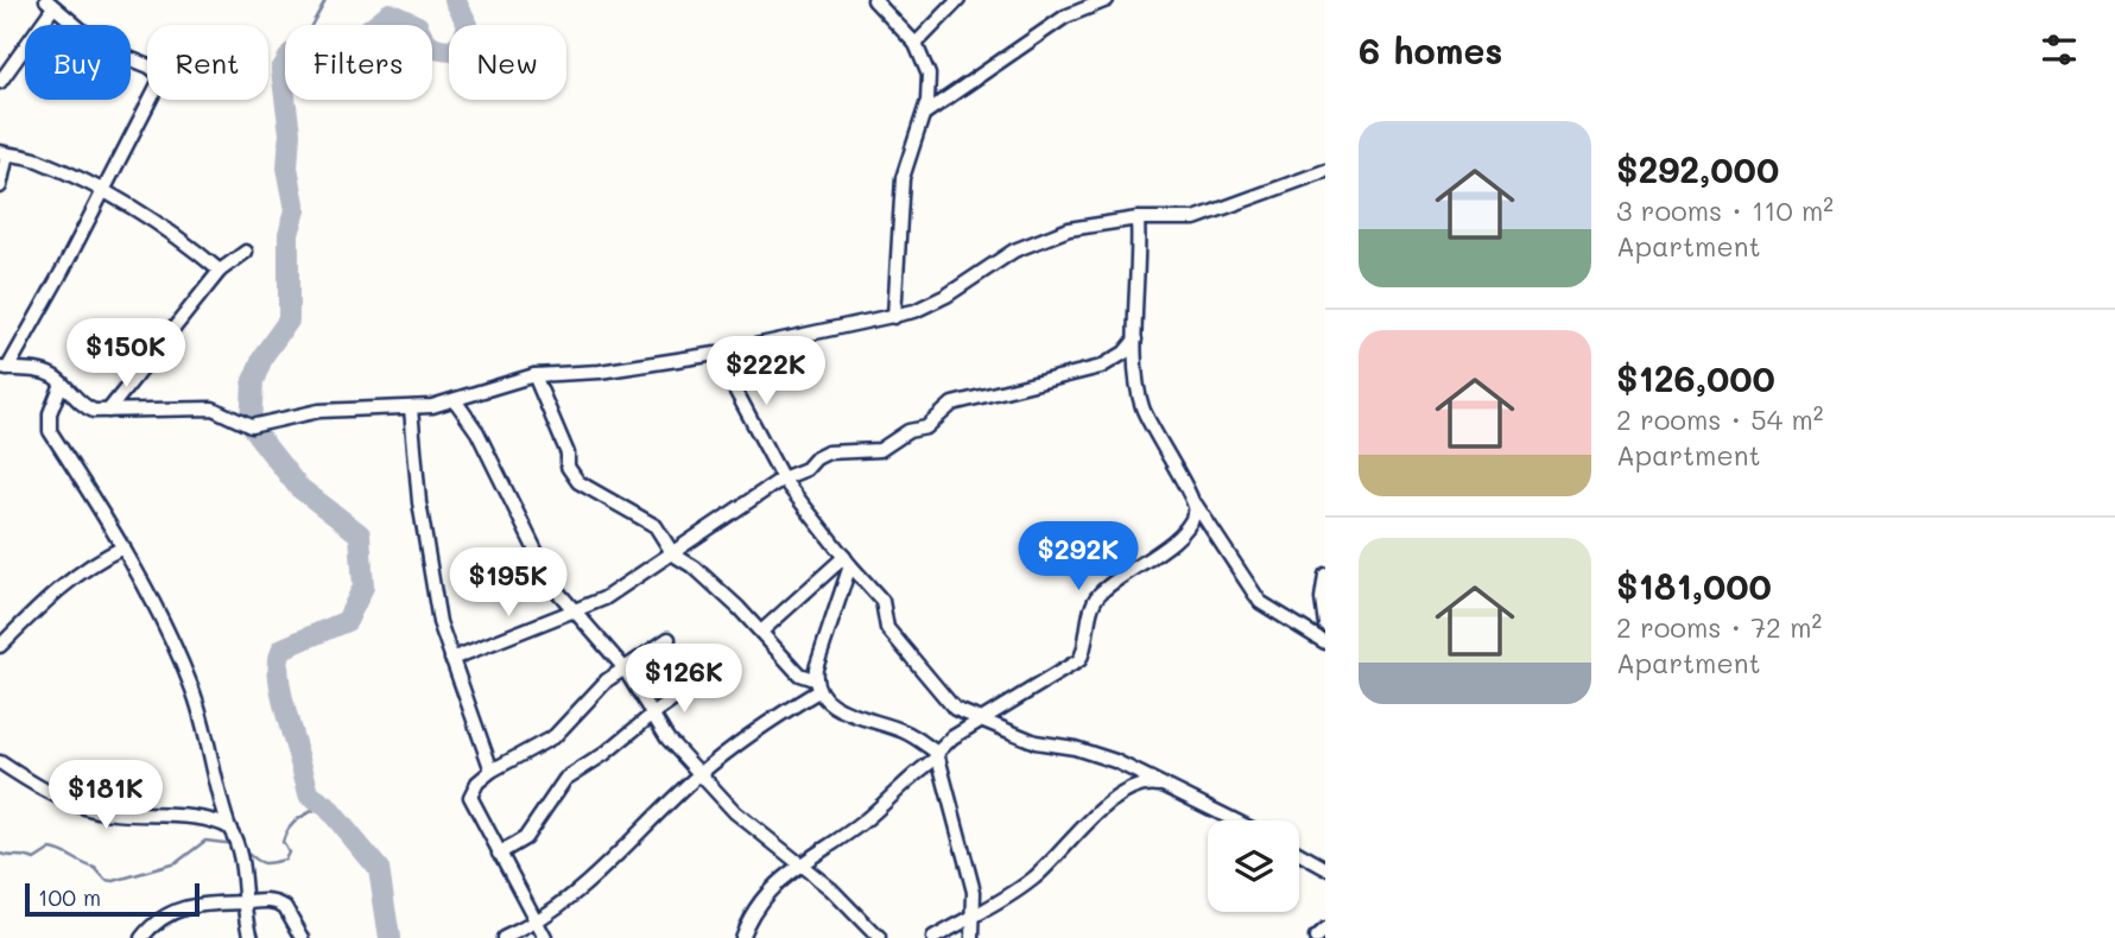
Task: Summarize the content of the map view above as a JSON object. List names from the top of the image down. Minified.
{"scale_bar":"100 m","page":{"heading":"6 homes","chip":["Buy","Rent","Filters","New"],"list":[{"name":"$292,000","note":"3 rooms · 110 m² · Apartment"},{"name":"$126,000","note":"2 rooms · 54 m² · Apartment"},{"name":"$181,000","note":"2 rooms · 72 m² · Apartment"}],"price":["$150K","$222K","$292K","$195K","$126K","$181K"],"scale":"100 m"}}
